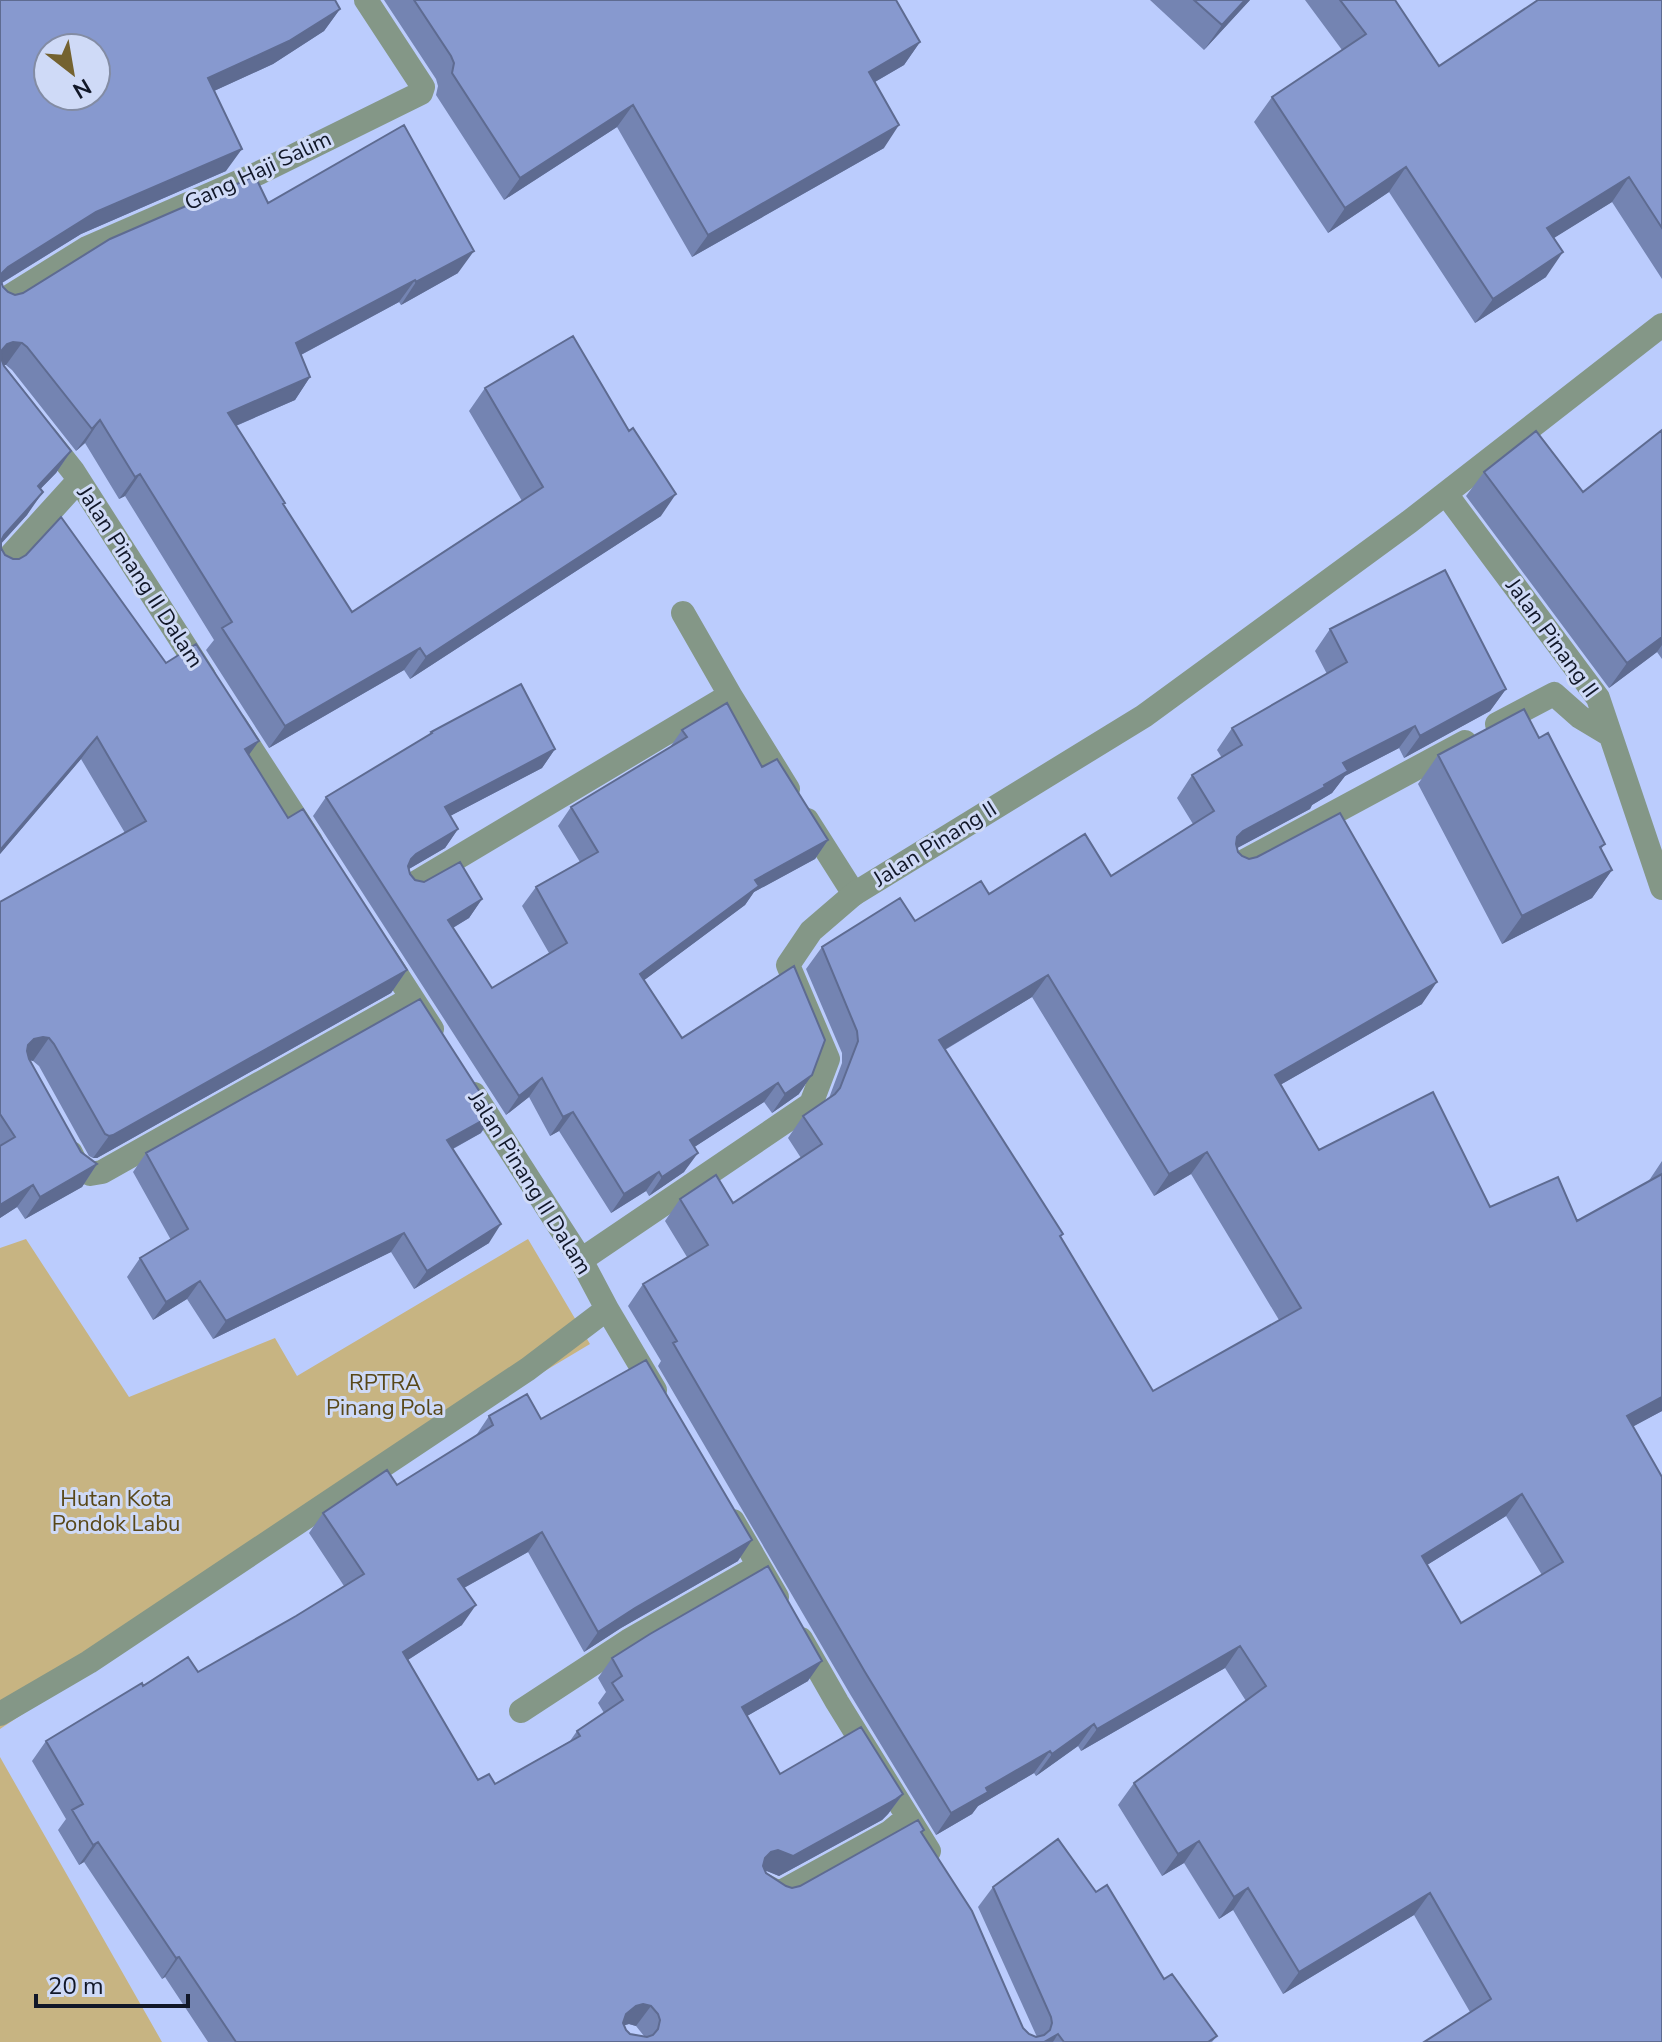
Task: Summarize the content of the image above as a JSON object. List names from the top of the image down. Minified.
{"streets":{"street":["Gang Haji Salim","Jalan Pinang II Dalam","Jalan Pinang II"]},"crossings":[["Jalan Pinang II Dalam","Jalan Pinang II"]],"parks":["RPTRA Pinang Pola","Hutan Kota Pondok Labu"],"scale_bar":"20 m","north":"bottom right"}
